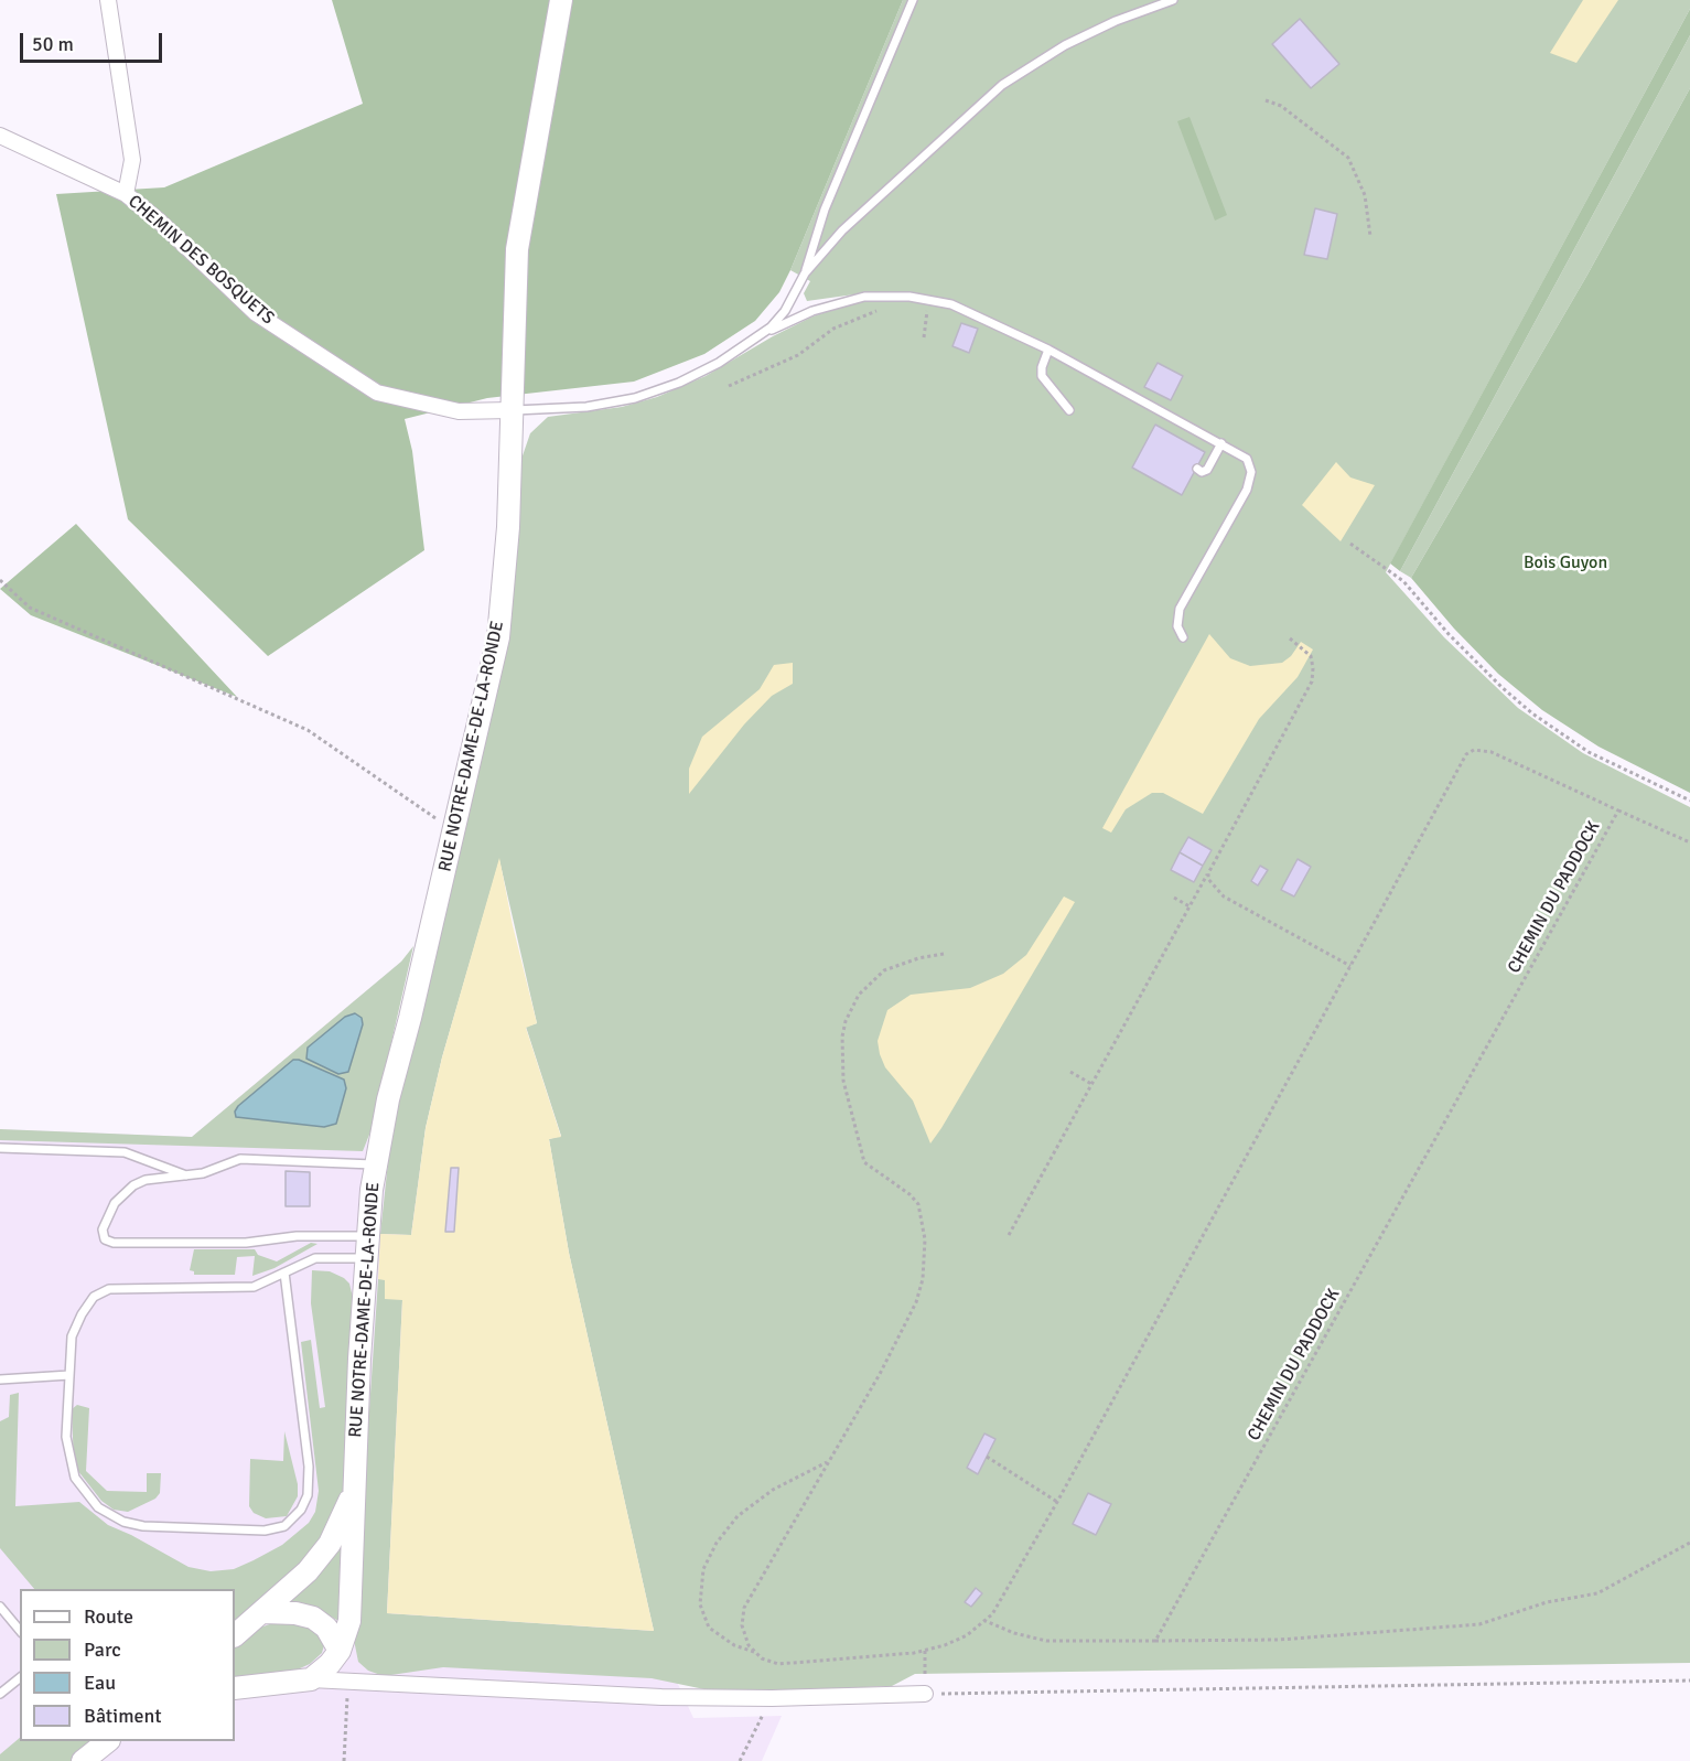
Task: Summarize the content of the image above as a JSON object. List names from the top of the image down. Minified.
{"streets":{"main road":["RUE NOTRE-DAME-DE-LA-RONDE"],"street":["CHEMIN DES BOSQUETS"],"path":["CHEMIN DU PADDOCK"]},"crossings":[["CHEMIN DES BOSQUETS","RUE NOTRE-DAME-DE-LA-RONDE"]],"parks":["Bois Guyon"],"legend":["Route","Parc","Eau","Bâtiment"],"scale_bar":"50 m"}
